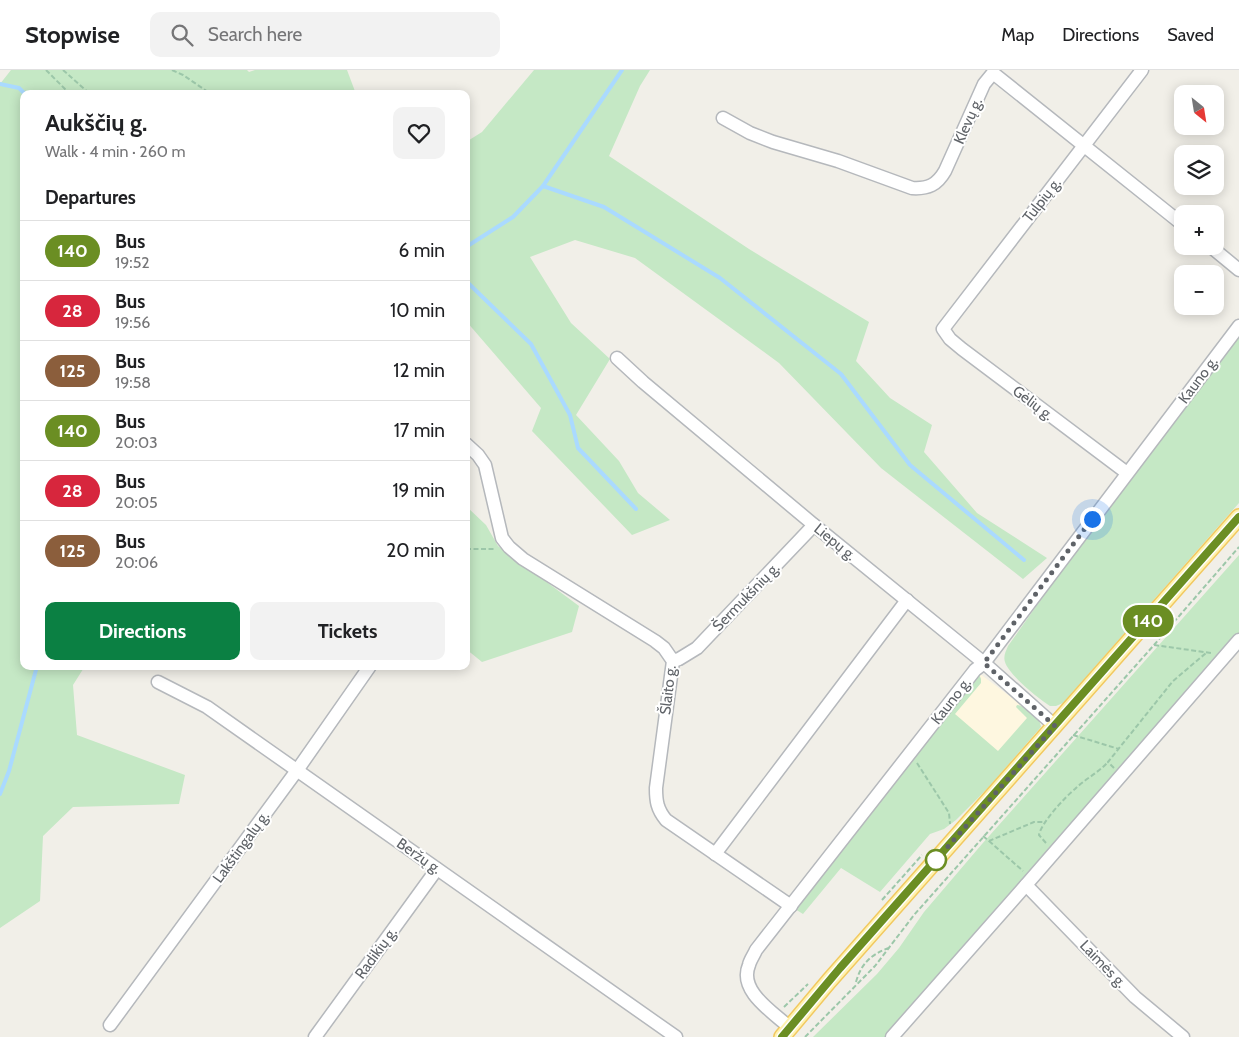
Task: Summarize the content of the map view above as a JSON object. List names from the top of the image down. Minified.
{"streets":{"street":["Klevų g.","Tulpių g.","Kauno g.","Gėlių g.","Liepų g.","Šermukšnių g.","Šlaito g.","Lakštingalų g.","Beržų g.","Radikių g.","Laimės g."]},"crossings":[["Klevų g.","Tulpių g."],["Tulpių g.","Gėlių g."],["Kauno g.","Gėlių g."],["Kauno g.","Liepų g."],["Kauno g.","Šlaito g."],["Liepų g.","Šermukšnių g."],["Šermukšnių g.","Šlaito g."],["Lakštingalų g.","Beržų g."],["Beržų g.","Radikių g."]],"lines":["bus line 140"],"north":"bottom right","page":{"header":"Stopwise","search":"Search here","nav":["Map","Directions","Saved"],"on_map":"140","map_buttons":["+","−"],"heading":[["Aukščių g.","Walk · 4 min · 260 m"],"Departures"],"list":[{"mark":"140","name":"Bus","note":"19:52","value":"6 min"},{"mark":"28","name":"Bus","note":"19:56","value":"10 min"},{"mark":"125","name":"Bus","note":"19:58","value":"12 min"},{"mark":"140","name":"Bus","note":"20:03","value":"17 min"},{"mark":"28","name":"Bus","note":"20:05","value":"19 min"},{"mark":"125","name":"Bus","note":"20:06","value":"20 min"}],"buttons":["Directions","Tickets"]}}
